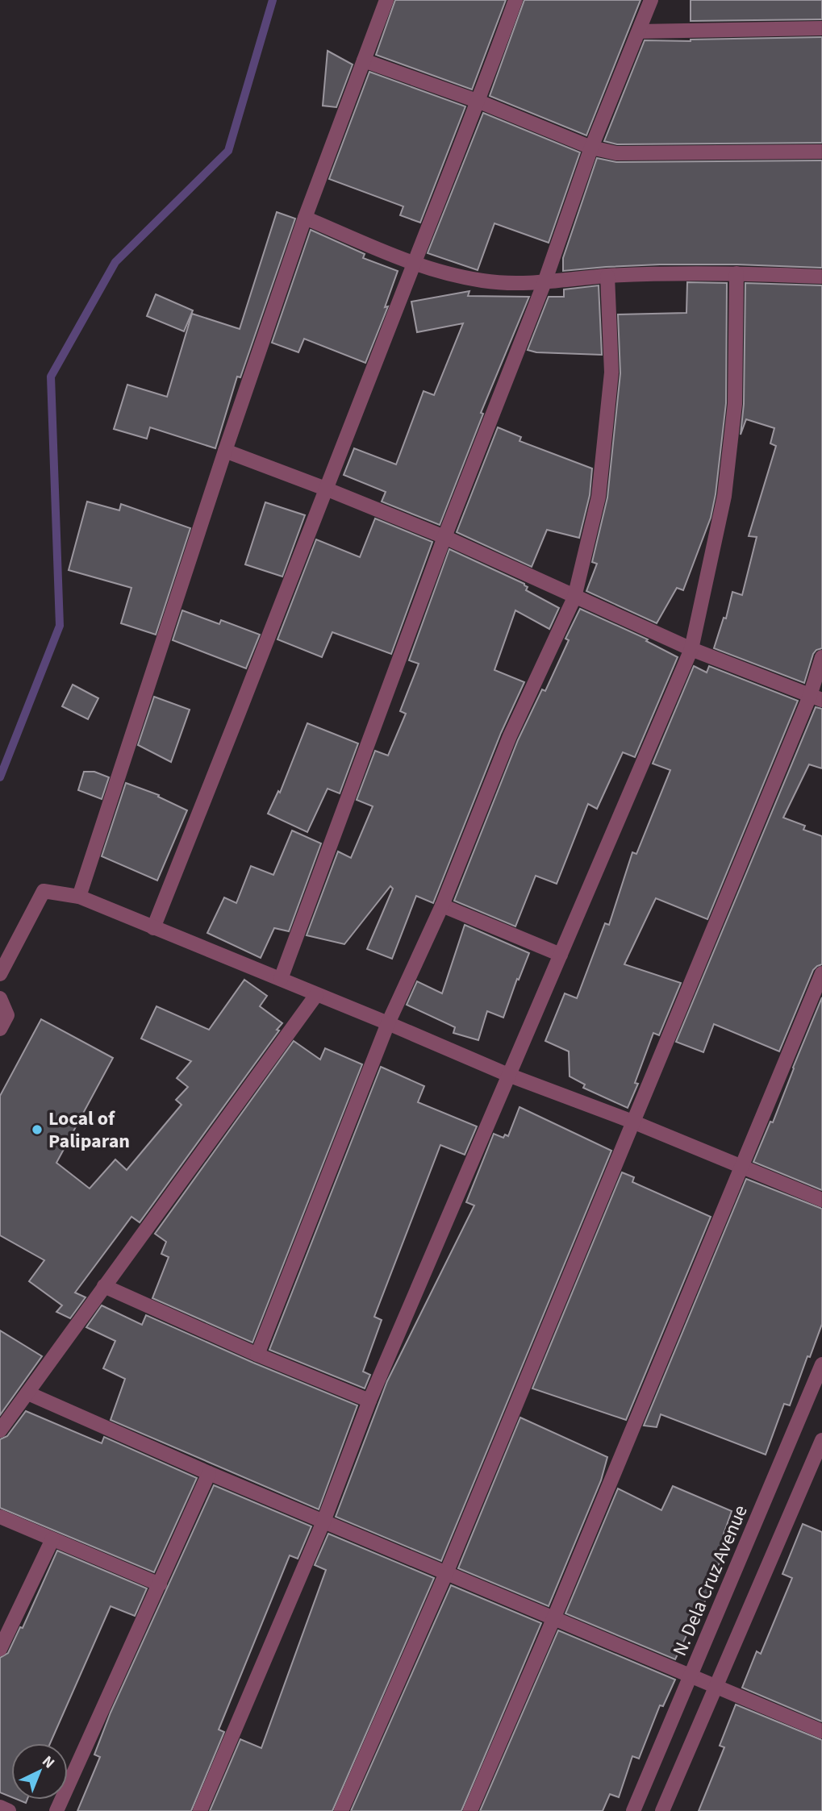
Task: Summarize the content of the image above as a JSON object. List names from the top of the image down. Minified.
{"streets":{"street":["N. Dela Cruz Avenue"]},"places":["Local of Paliparan"],"north":"top right"}
